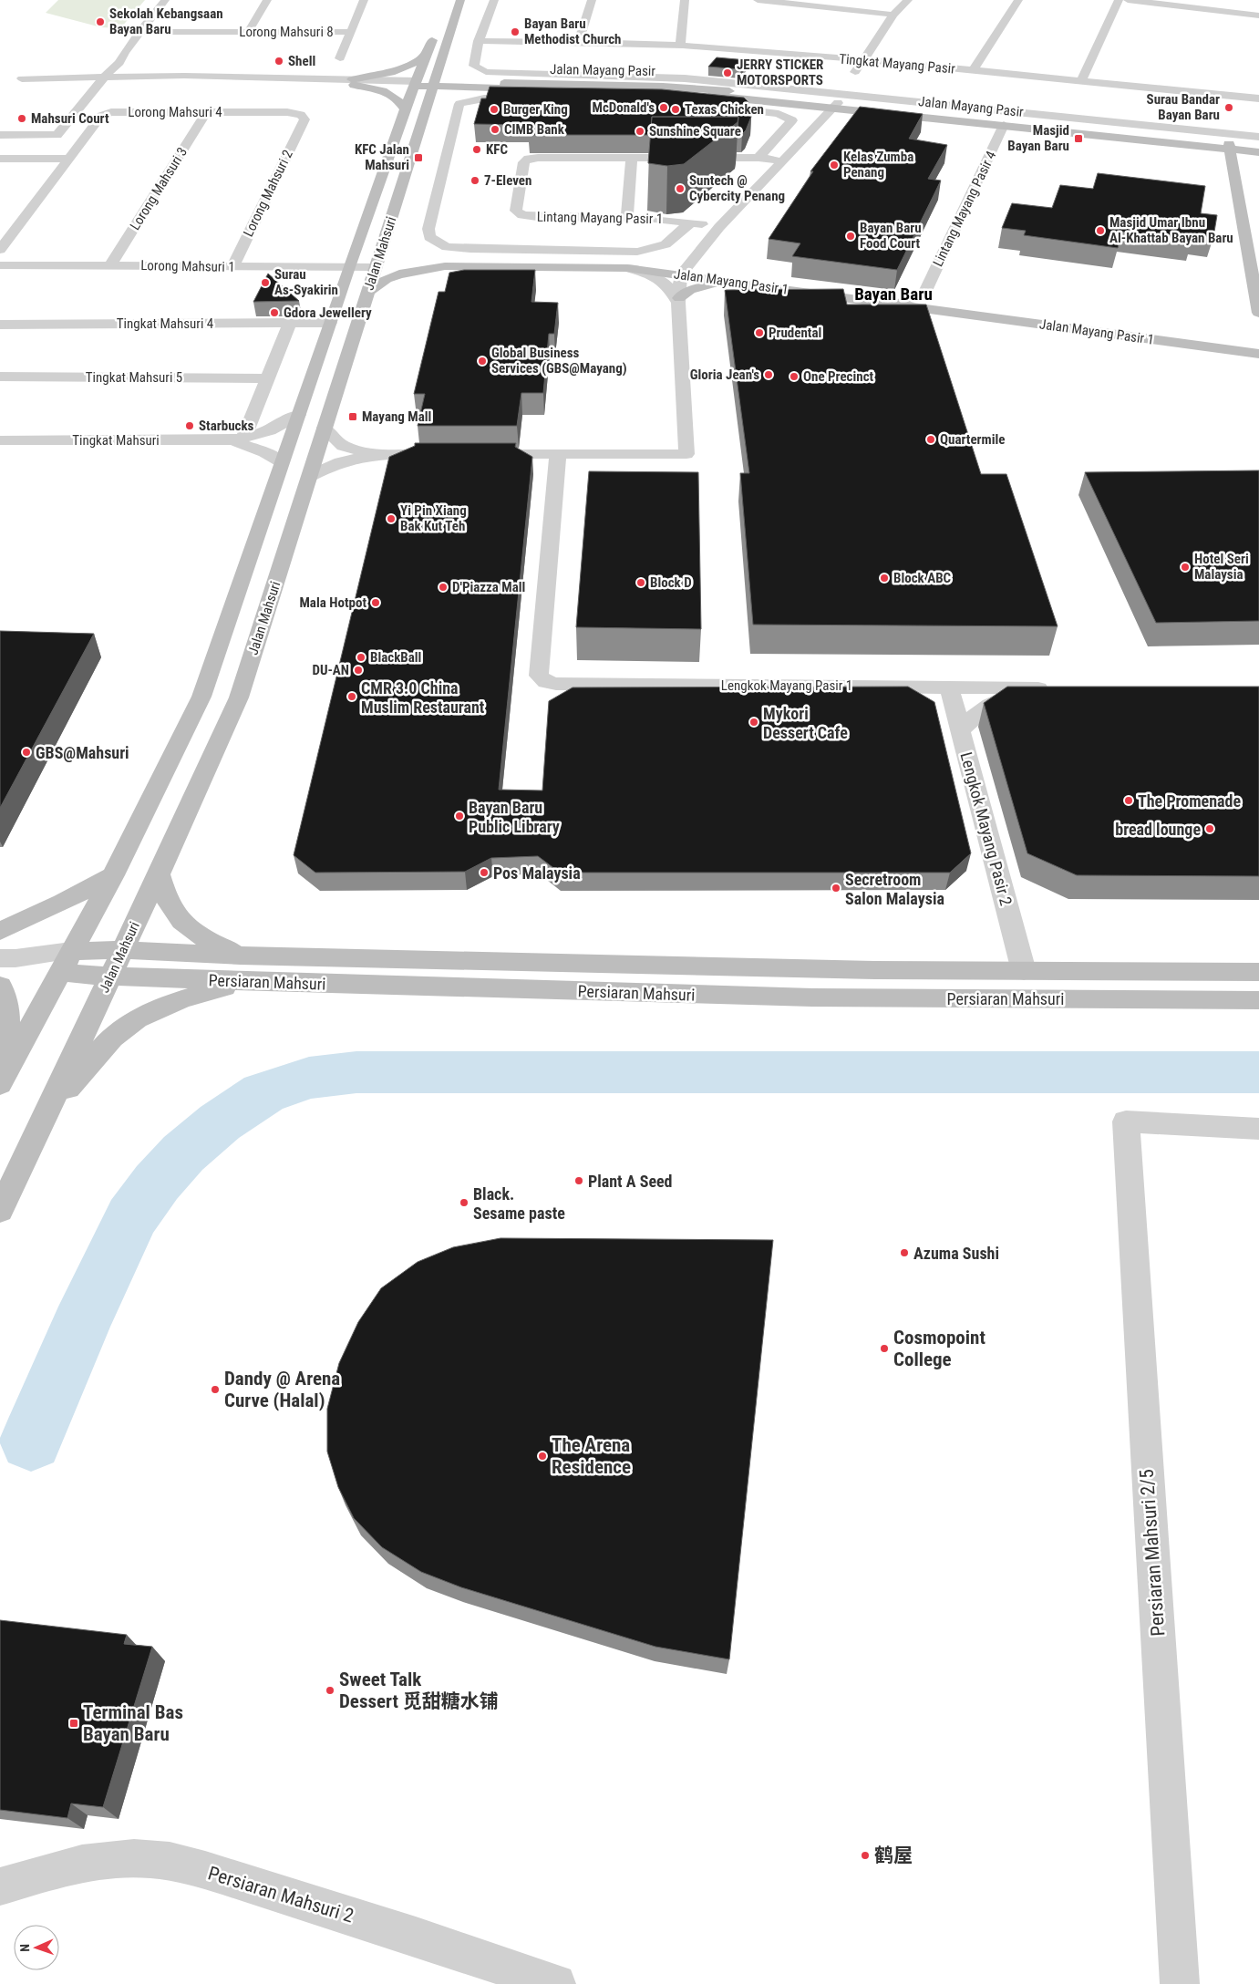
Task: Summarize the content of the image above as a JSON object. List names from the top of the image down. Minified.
{"streets":{"street":["Lorong Mahsuri 8","Tingkat Mayang Pasir","Jalan Mayang Pasir","Lorong Mahsuri 4","Lorong Mahsuri 3","Lorong Mahsuri 2","Lintang Mayang Pasir 4","Lintang Mayang Pasir 1","Jalan Mahsuri","Lorong Mahsuri 1","Jalan Mayang Pasir 1","Tingkat Mahsuri 4","Tingkat Mahsuri 5","Tingkat Mahsuri","Lengkok Mayang Pasir 1","Lengkok Mayang Pasir 2","Persiaran Mahsuri","Persiaran Mahsuri 2/5","Persiaran Mahsuri 2"]},"crossings":[["Tingkat Mayang Pasir","Jalan Mayang Pasir"],["Jalan Mayang Pasir","Lintang Mayang Pasir 4"],["Jalan Mayang Pasir","Jalan Mahsuri"],["Lorong Mahsuri 4","Lorong Mahsuri 3"],["Lorong Mahsuri 4","Lorong Mahsuri 2"],["Lorong Mahsuri 3","Lorong Mahsuri 1"],["Lorong Mahsuri 2","Lorong Mahsuri 1"],["Jalan Mahsuri","Lorong Mahsuri 1"],["Jalan Mahsuri","Jalan Mayang Pasir 1"],["Jalan Mahsuri","Tingkat Mahsuri 4"],["Jalan Mahsuri","Persiaran Mahsuri"],["Lengkok Mayang Pasir 1","Lengkok Mayang Pasir 2"],["Lengkok Mayang Pasir 2","Persiaran Mahsuri"]],"districts":["Bayan Baru"],"places":{"other":["Sekolah Kebangsaan Bayan Baru","Bayan Baru Methodist Church","Shell","JERRY STICKER MOTORSPORTS","McDonald's","Surau Bandar Bayan Baru","Burger King","Texas Chicken","Mahsuri Court","CIMB Bank","Sunshine Square","KFC","Kelas Zumba Penang","7-Eleven","Suntech @ Cybercity Penang","Masjid Umar Ibnu Al-Khattab Bayan Baru","Bayan Baru Food Court","Surau As-Syakirin","Gdora Jewellery","Prudental","Global Business Services (GBS@Mayang)","Gloria Jean's","One Precinct","Starbucks","Quartermile","Yi Pin Xiang Bak Kut Teh","Hotel Seri Malaysia","Block ABC","Block D","D'Piazza Mall","Mala Hotpot","BlackBall","DU-AN","CMR 3.0 China Muslim Restaurant","Mykori Dessert Cafe","GBS@Mahsuri","The Promenade","Bayan Baru Public Library","bread lounge","Pos Malaysia","Secretroom Salon Malaysia","Plant A Seed","Black. Sesame paste","Azuma Sushi","Cosmopoint College","Dandy @ Arena Curve (Halal)","The Arena Residence","Sweet Talk Dessert 觅甜糖水铺","鹤屋"],"transit":["Masjid Bayan Baru","KFC Jalan Mahsuri","Mayang Mall","Terminal Bas Bayan Baru"]},"north":"left"}
